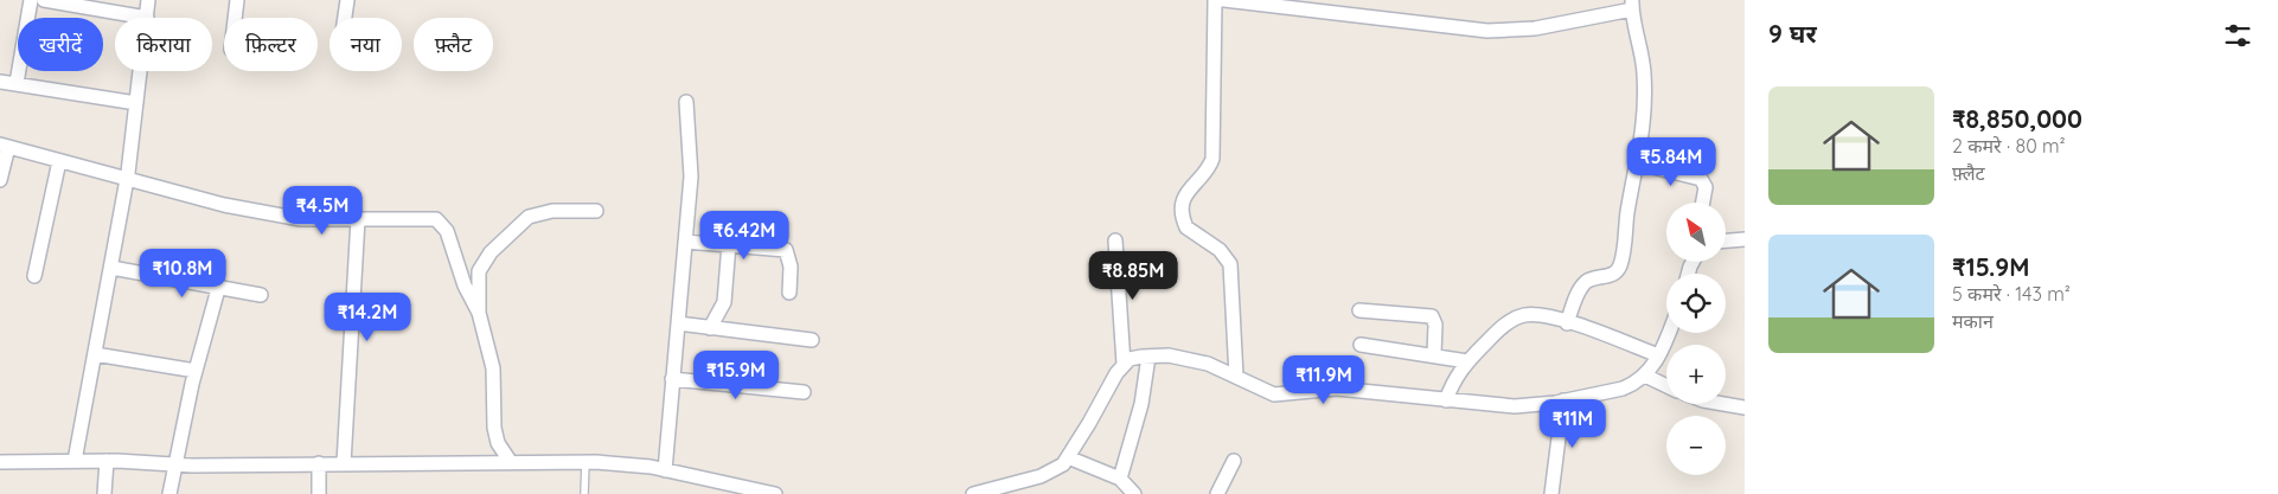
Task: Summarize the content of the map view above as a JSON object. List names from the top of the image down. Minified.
{"north":"top left","page":{"heading":"9 घर","chip":["खरीदें","किराया","फ़िल्टर","नया","फ़्लैट"],"list":[{"name":"₹8,850,000","note":"2 कमरे · 80 m² · फ़्लैट"},{"name":"₹15.9M","note":"5 कमरे · 143 m² · मकान"}],"price":["₹5.84M","₹4.5M","₹6.42M","₹10.8M","₹8.85M","₹14.2M","₹15.9M","₹11.9M","₹11M"],"map_buttons":["+","−"]}}
